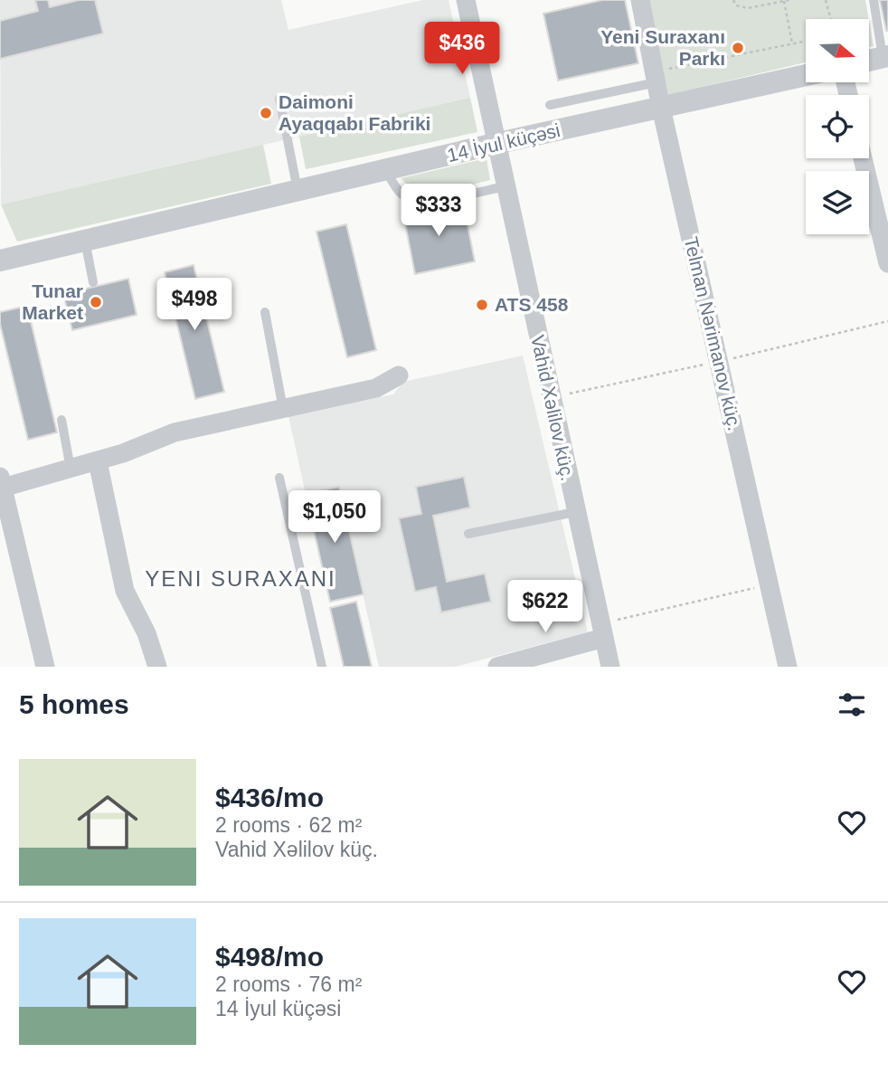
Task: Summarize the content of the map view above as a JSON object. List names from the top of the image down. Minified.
{"streets":{"street":["14 İyul küçəsi","Telman Nərimanov küç.","Vahid Xəlilov küç."]},"crossings":[["14 İyul küçəsi","Telman Nərimanov küç."],["14 İyul küçəsi","Vahid Xəlilov küç."]],"districts":["YENI SURAXANI"],"places":["Yeni Suraxanı Parkı","Daimoni Ayaqqabı Fabriki","Tunar Market","ATS 458"],"north":"right","page":{"price":["$436","$333","$498","$1,050","$622"],"heading":"5 homes","list":[{"name":"$436/mo","note":"2 rooms · 62 m² · Vahid Xəlilov küç."},{"name":"$498/mo","note":"2 rooms · 76 m² · 14 İyul küçəsi"}]}}
